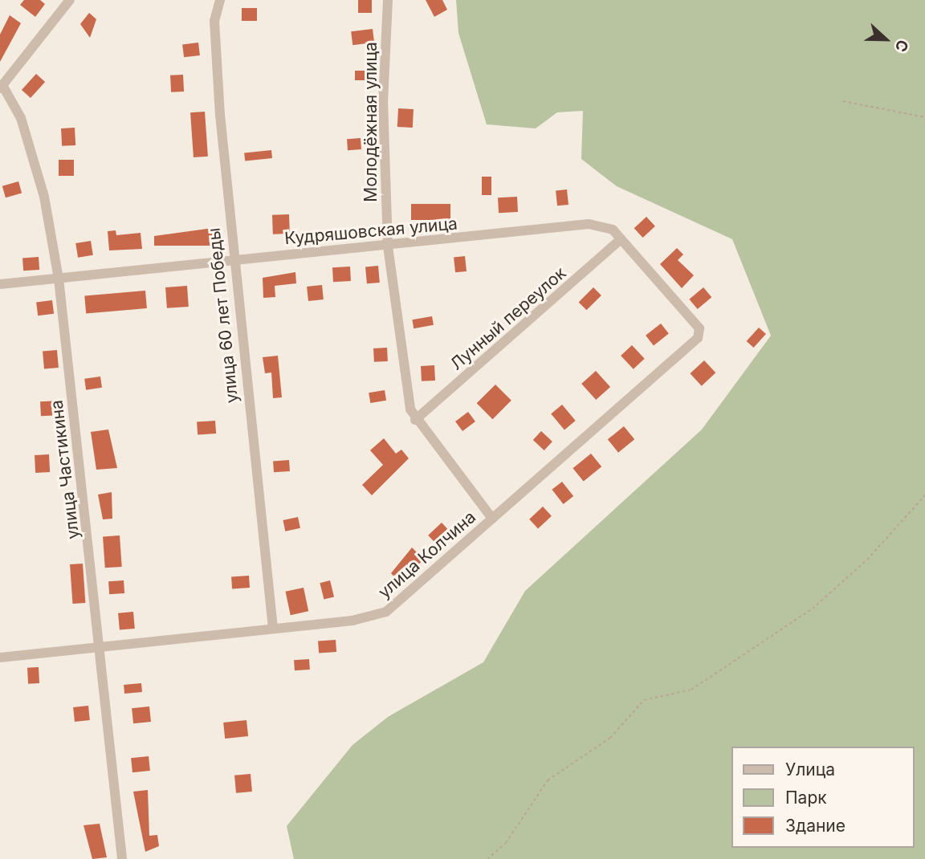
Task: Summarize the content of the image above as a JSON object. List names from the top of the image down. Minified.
{"streets":{"street":["Молодёжная улица","Кудряшовская улица","улица 60 лет Победы","Лунный переулок","улица Частикина","улица Колчина"]},"crossings":[["Молодёжная улица","Кудряшовская улица"],["Молодёжная улица","Лунный переулок"],["Молодёжная улица","улица Колчина"],["Кудряшовская улица","улица 60 лет Победы"],["Кудряшовская улица","Лунный переулок"],["Кудряшовская улица","улица Частикина"],["Кудряшовская улица","улица Колчина"],["улица 60 лет Победы","улица Колчина"],["улица Частикина","улица Колчина"]],"legend":["Улица","Парк","Здание"],"north":"right"}
